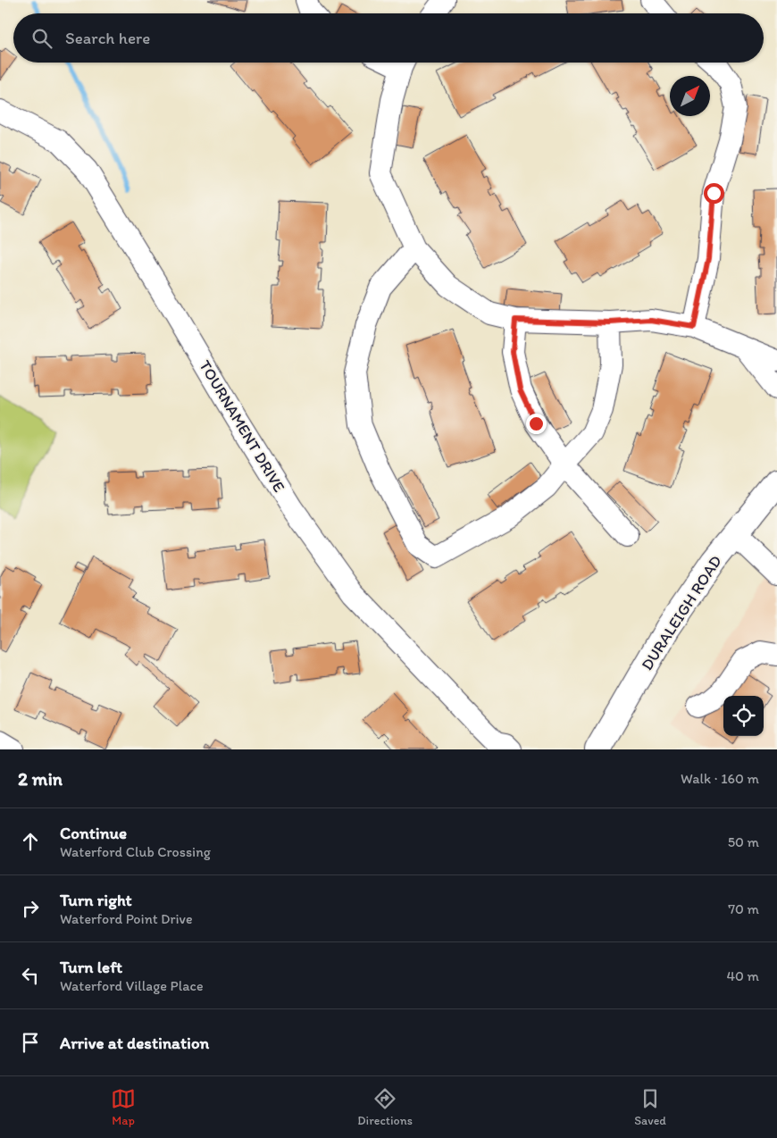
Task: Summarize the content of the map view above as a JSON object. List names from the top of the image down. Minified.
{"streets":{"main road":["DURALEIGH ROAD"],"street":["TOURNAMENT DRIVE"]},"north":"top right","page":{"search":"Search here","heading":["2 min","Walk · 160 m"],"list":[["Continue","Waterford Club Crossing","50 m"],["Turn right","Waterford Point Drive","70 m"],["Turn left","Waterford Village Place","40 m"],"Arrive at destination"],"nav":["Map","Directions","Saved"]}}
